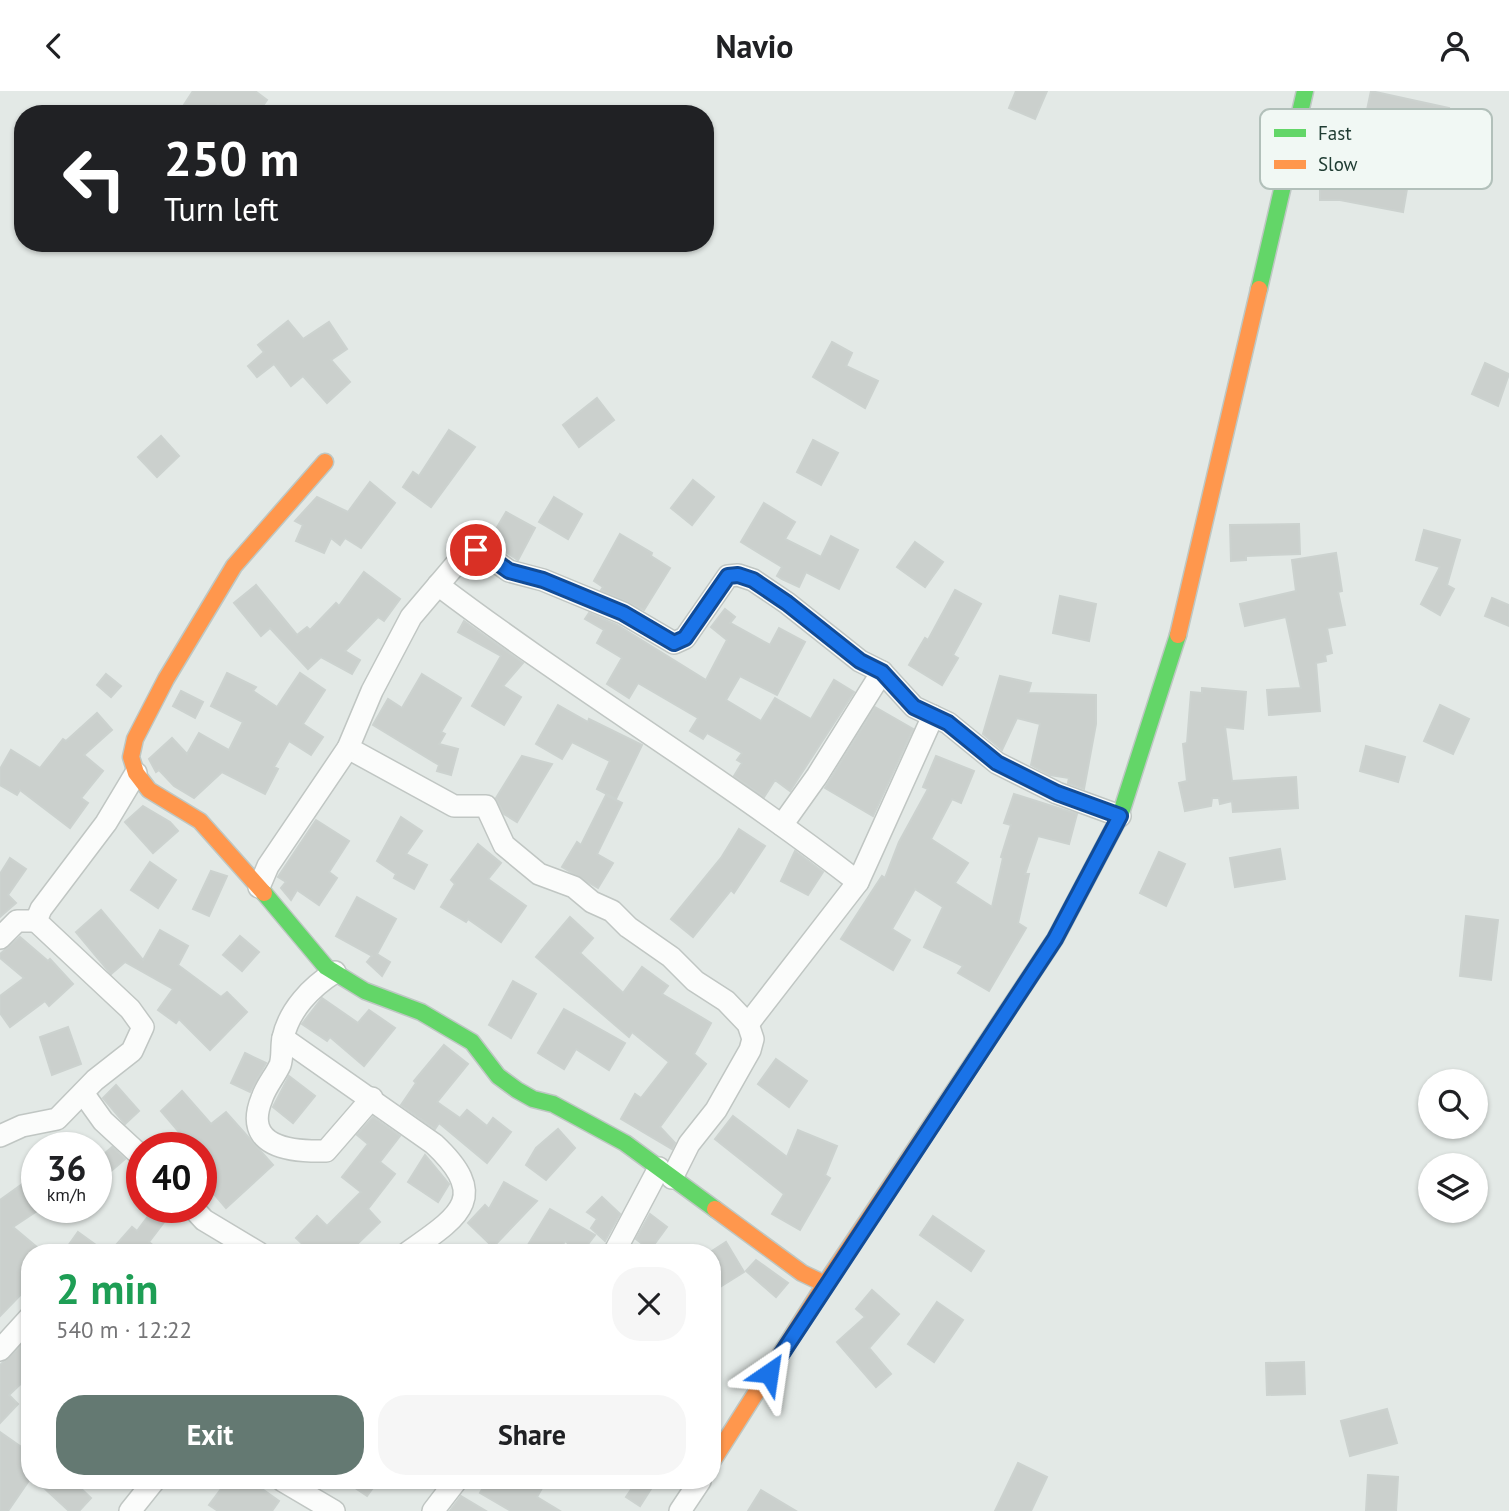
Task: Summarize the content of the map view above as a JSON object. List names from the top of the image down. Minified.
{"legend":["Fast","Slow"],"page":{"header":"Navio","turn":["250 m","Turn left"],"speed":"36 km/h","limit":"40","heading":["2 min","540 m · 12:22"],"buttons":["Exit","Share"]}}
